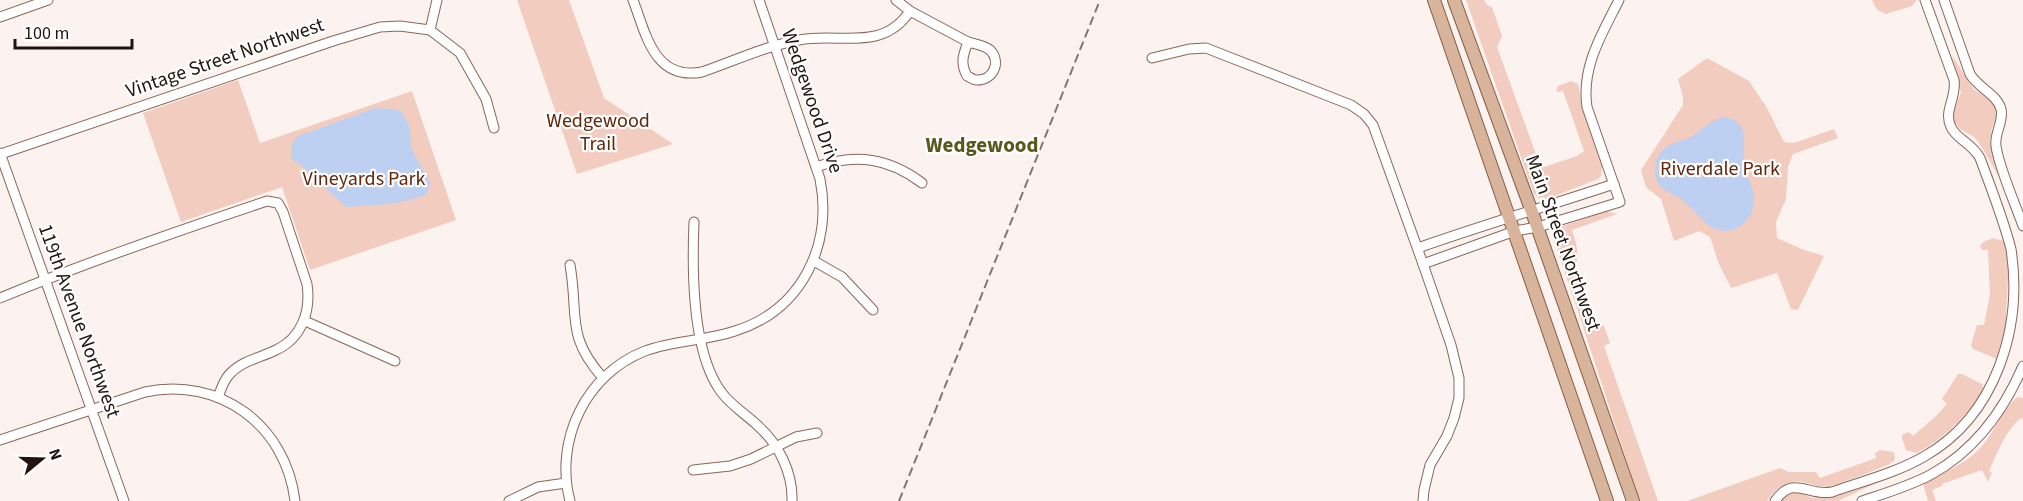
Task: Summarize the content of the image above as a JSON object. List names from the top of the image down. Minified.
{"streets":{"main road":["Main Street Northwest"],"street":["Vintage Street Northwest","Wedgewood Drive","119th Avenue Northwest"]},"crossings":[["Vintage Street Northwest","119th Avenue Northwest"]],"districts":["Wedgewood"],"parks":["Wedgewood Trail","Riverdale Park","Vineyards Park"],"scale_bar":"100 m","north":"right"}
